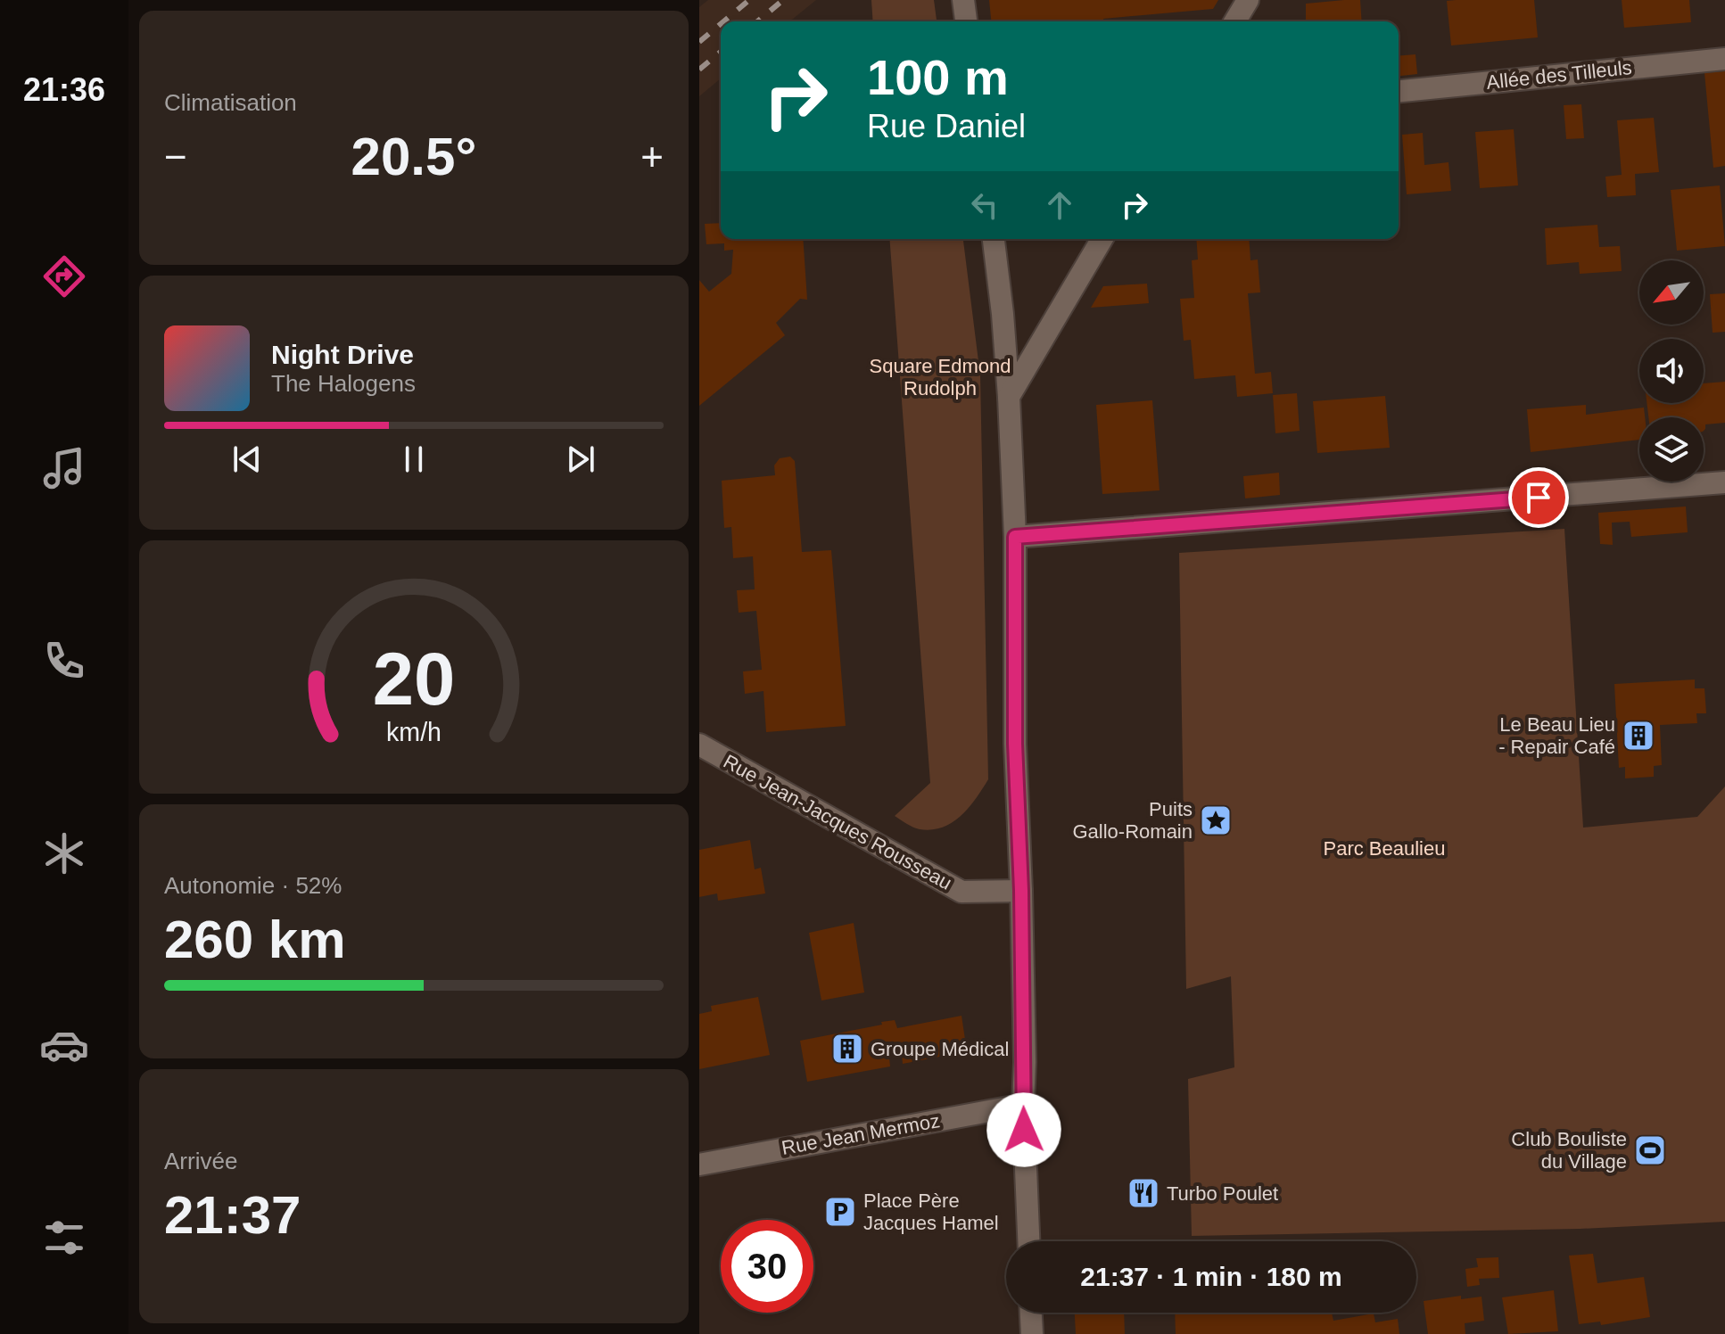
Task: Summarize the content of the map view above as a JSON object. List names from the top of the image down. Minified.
{"streets":{"street":["Allée des Tilleuls","Rue Jean-Jacques Rousseau","Rue Jean Mermoz"]},"parks":["Square Edmond Rudolph","Parc Beaulieu"],"places":{"building":["Le Beau Lieu - Repair Café","Groupe Médical"],"place":["Puits Gallo-Romain"],"sports":["Club Bouliste du Village"],"restaurant":["Turbo Poulet"],"parking":["Place Père Jacques Hamel"]},"north":"bottom left","page":{"tabs":"21:36","tile":["Climatisation",["Autonomie · 52%","260 km"],["Arrivée","21:37"]],"turn":["100 m","Rue Daniel"],"heat":["−","20.5°","+"],"song":["Night Drive","The Halogens"],"limit":"30","trip":"21:37 · 1 min · 180 m","gauge":["20","km/h"]}}
